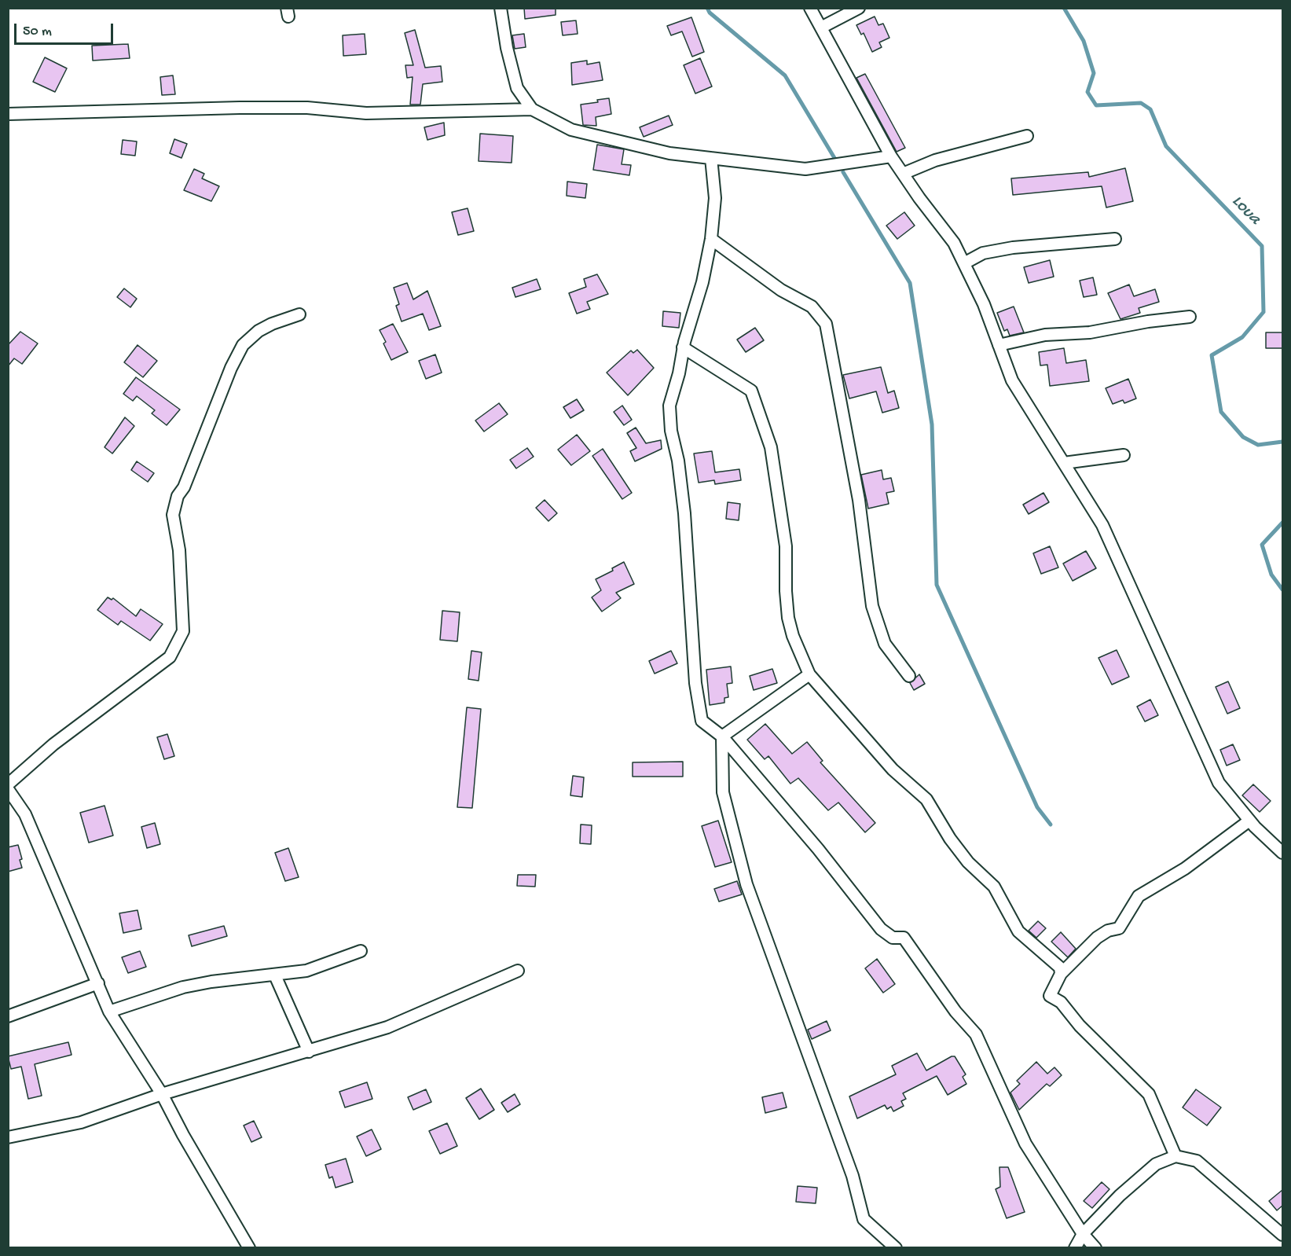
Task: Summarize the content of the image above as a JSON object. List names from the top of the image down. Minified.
{"water":["Loua"],"scale_bar":"50 m"}
